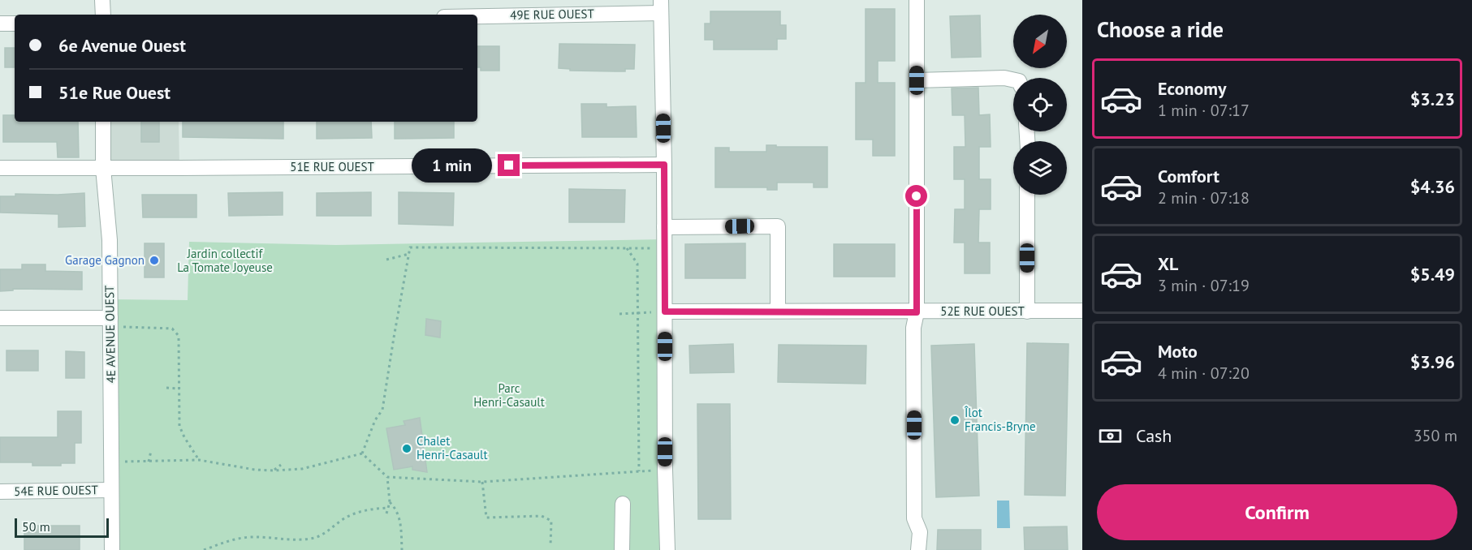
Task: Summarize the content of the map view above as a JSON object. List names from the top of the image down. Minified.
{"streets":{"street":["49E RUE OUEST","51E RUE OUEST","52E RUE OUEST","4E AVENUE OUEST","54E RUE OUEST"]},"crossings":[["51E RUE OUEST","4E AVENUE OUEST"],["4E AVENUE OUEST","54E RUE OUEST"]],"parks":["Jardin collectif La Tomate Joyeuse","Parc Henri-Casault"],"places":["Garage Gagnon","Îlot Francis-Bryne","Chalet Henri-Casault"],"scale_bar":"50 m","north":"bottom left","page":{"heading":"Choose a ride","banner":["6e Avenue Ouest","51e Rue Ouest"],"list":[{"name":"Economy","note":"1 min · 07:17","value":"$3.23"},{"name":"Comfort","note":"2 min · 07:18","value":"$4.36"},{"name":"XL","note":"3 min · 07:19","value":"$5.49"},{"name":"Moto","note":"4 min · 07:20","value":"$3.96"}],"bubble":"1 min","pay":["Cash","350 m"],"buttons":"Confirm","scale":"50 m"}}
